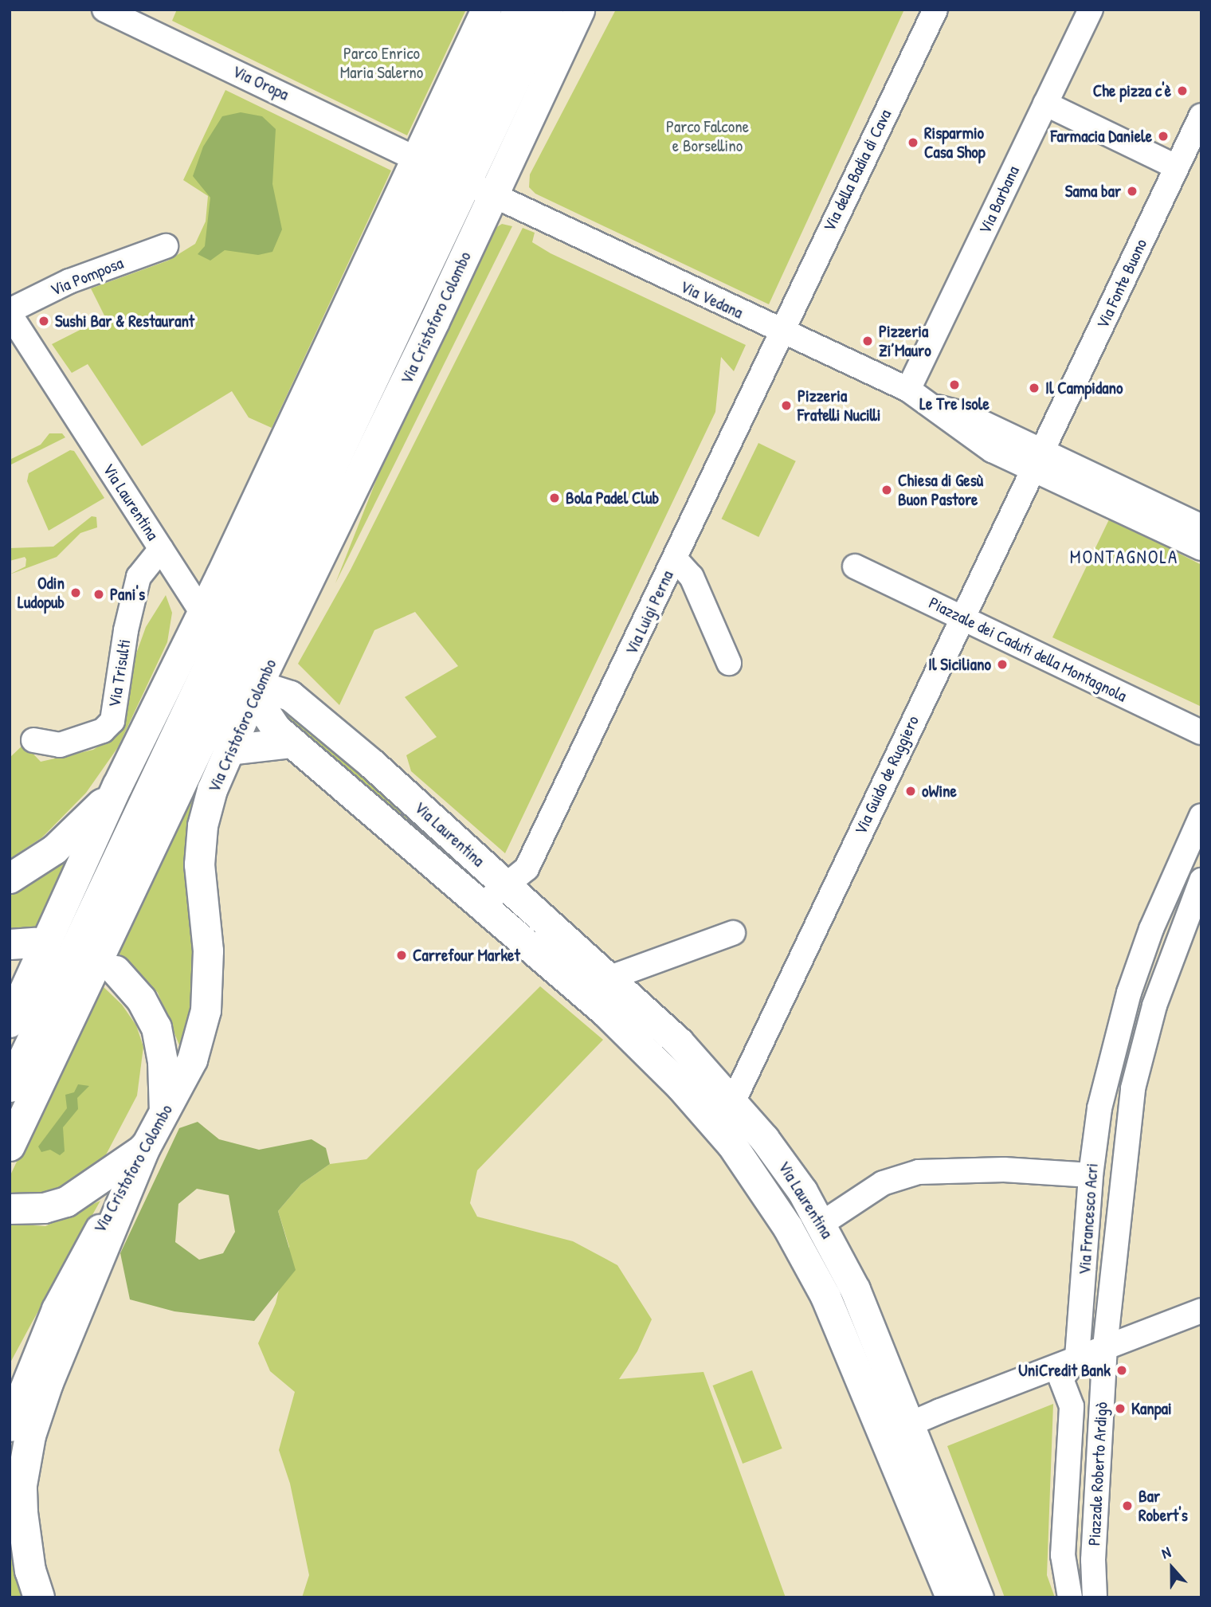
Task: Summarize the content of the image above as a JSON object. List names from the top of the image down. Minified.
{"streets":{"main road":["Via Cristoforo Colombo","Via Laurentina"],"street":["Via Oropa","Via della Badia di Cava","Via Barbana","Via Pomposa","Via Fonte Buono","Via Vedana","Via Luigi Perna","Piazzale dei Caduti della Montagnola","Via Trisulti","Via Guido de Ruggiero","Via Francesco Acri","Piazzale Roberto Ardigò"]},"crossings":[["Via della Badia di Cava","Via Vedana"],["Via della Badia di Cava","Via Luigi Perna"],["Via Barbana","Via Vedana"],["Via Pomposa","Via Laurentina"],["Via Fonte Buono","Via Vedana"],["Via Fonte Buono","Via Guido de Ruggiero"],["Via Vedana","Via Cristoforo Colombo"],["Via Vedana","Via Luigi Perna"],["Via Vedana","Via Guido de Ruggiero"],["Via Cristoforo Colombo","Via Laurentina"],["Via Laurentina","Via Luigi Perna"],["Via Laurentina","Via Trisulti"],["Via Laurentina","Via Guido de Ruggiero"],["Piazzale dei Caduti della Montagnola","Via Guido de Ruggiero"],["Via Francesco Acri","Piazzale Roberto Ardigò"]],"districts":["MONTAGNOLA"],"parks":["Parco Enrico Maria Salerno","Parco Falcone e Borsellino"],"places":["Che pizza c'è","Farmacia Daniele","Risparmio Casa Shop","Sama bar","Sushi Bar & Restaurant","Pizzeria Zi’Mauro","Le Tre Isole","Il Campidano","Pizzeria Fratelli Nucilli","Chiesa di Gesù Buon Pastore","Bola Padel Club","Odin Ludopub","Pani's","Il Siciliano","oWine","Carrefour Market","UniCredit Bank","Kanpai","Bar Robert's"],"north":"top"}
